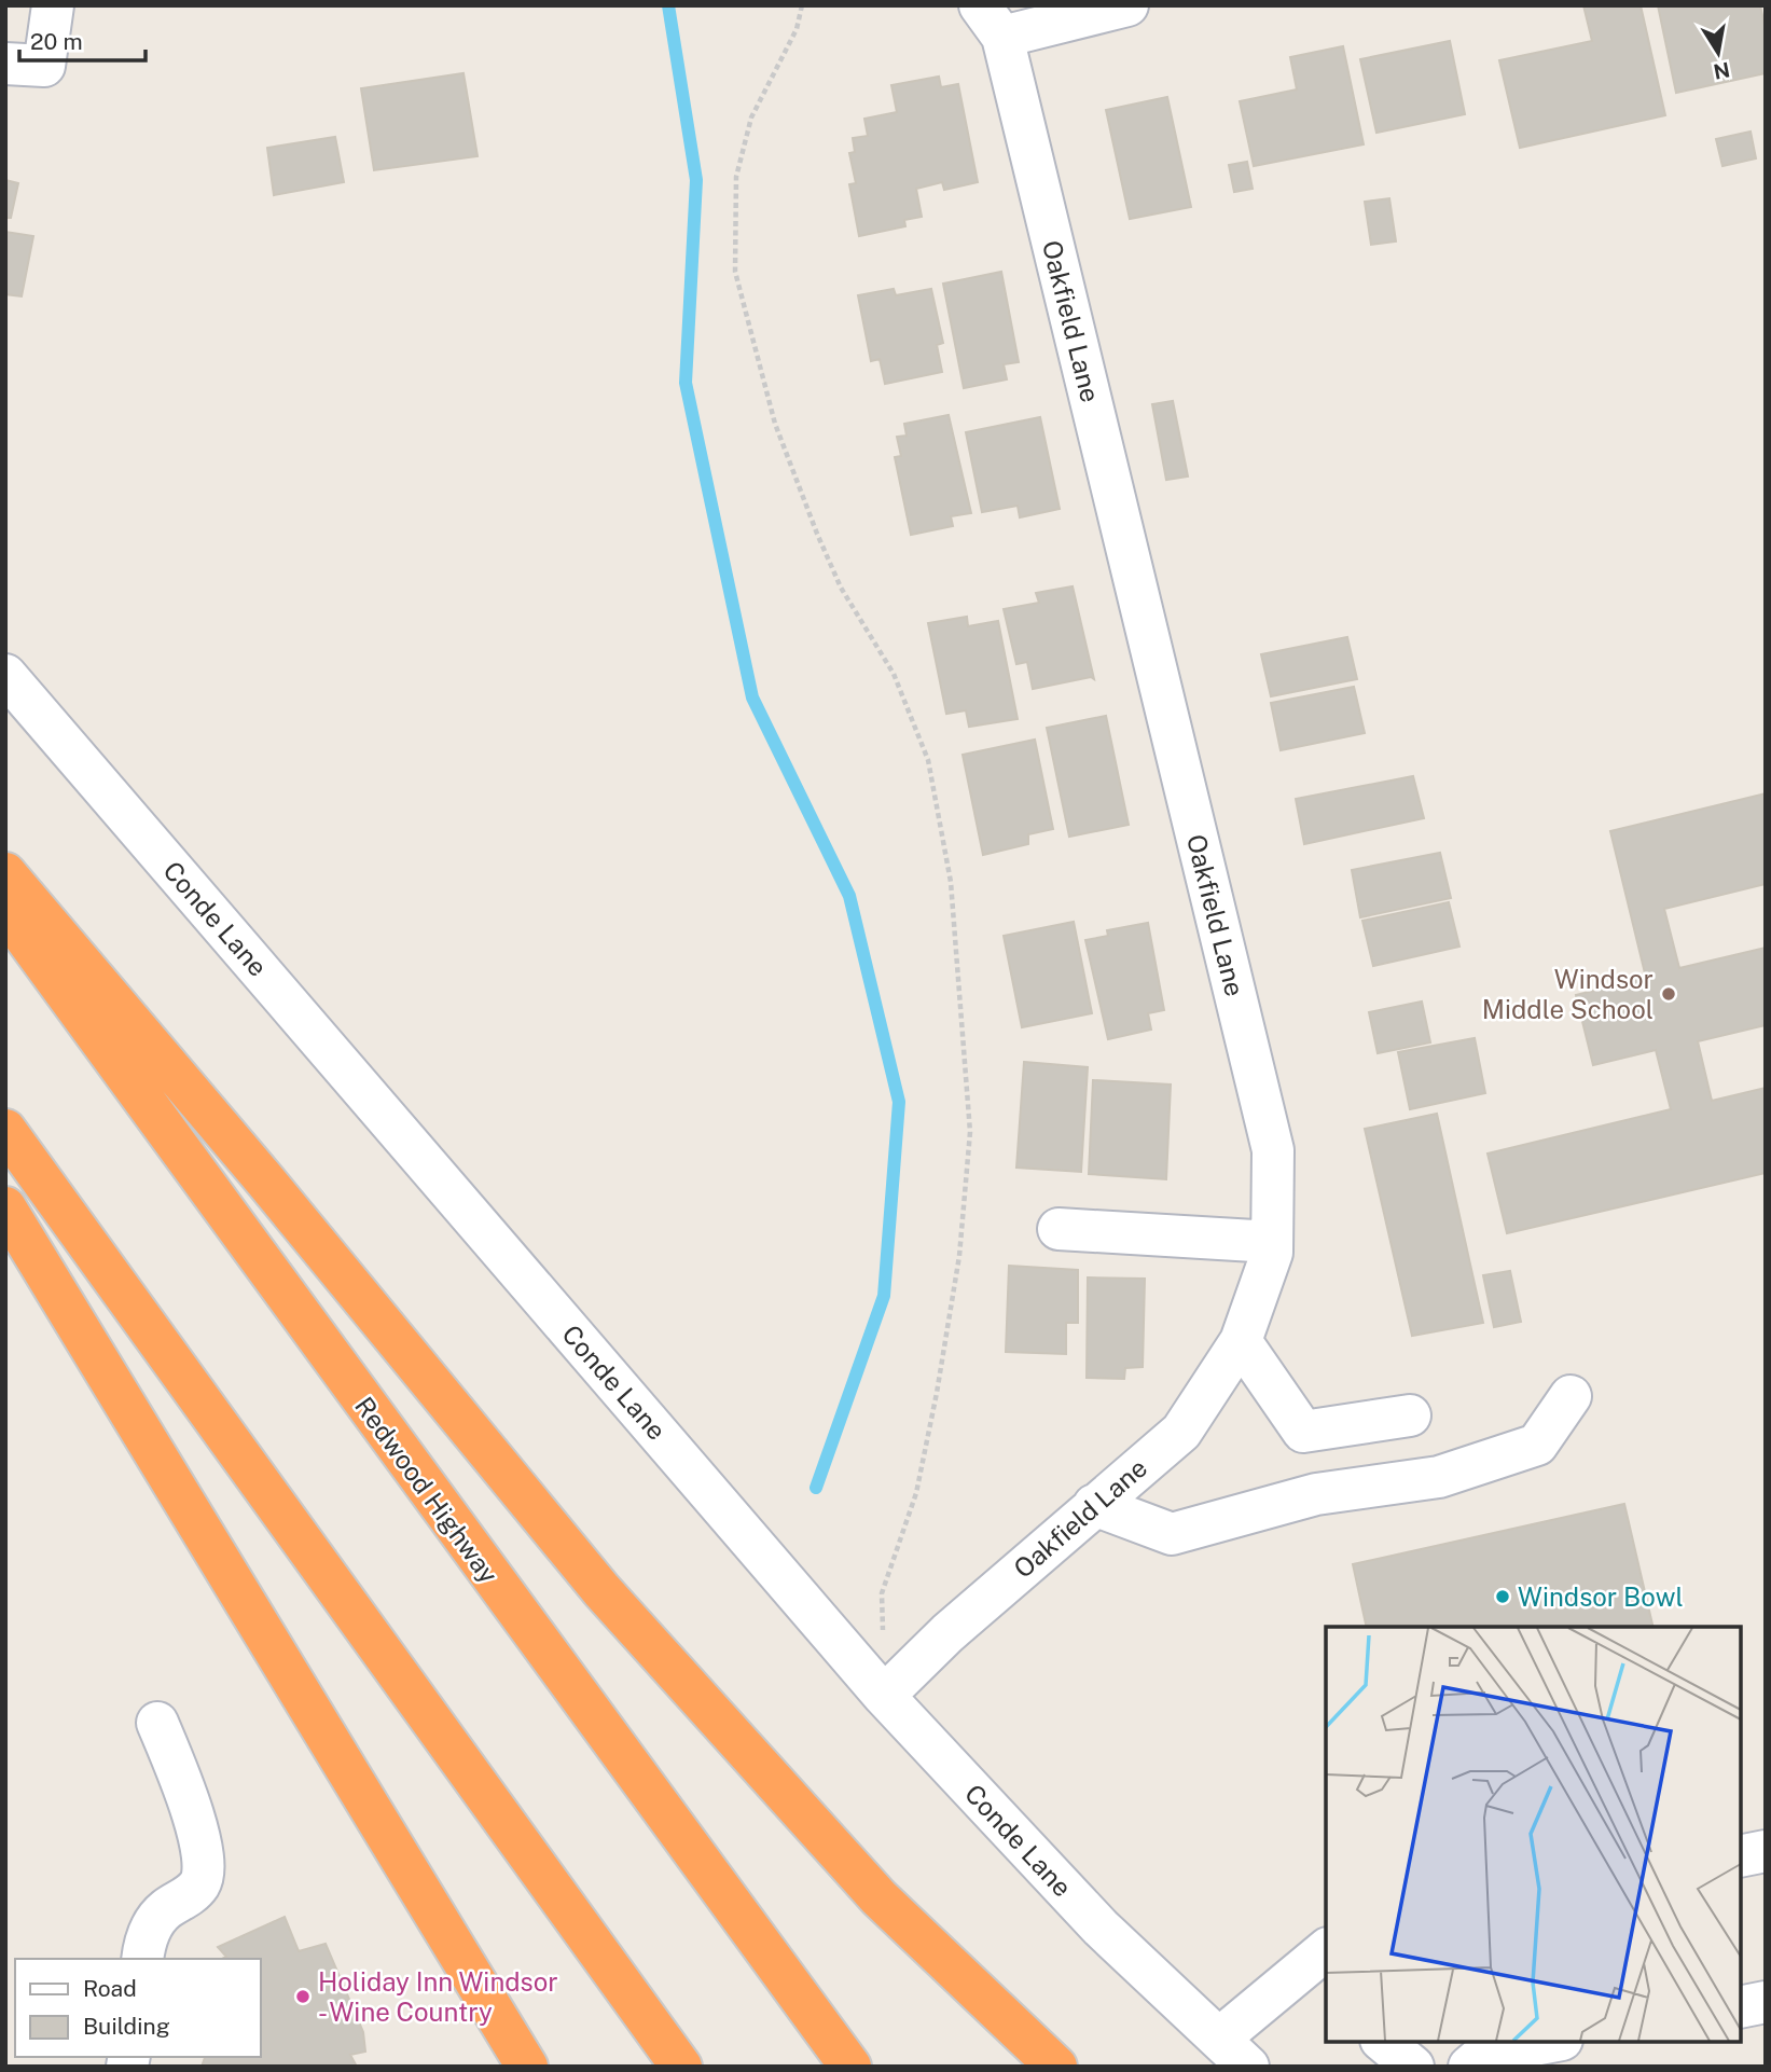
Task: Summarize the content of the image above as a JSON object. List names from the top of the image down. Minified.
{"streets":{"highway":["Redwood Highway"],"street":["Oakfield Lane","Conde Lane"]},"crossings":[["Oakfield Lane","Conde Lane"]],"places":["Windsor Middle School","Windsor Bowl","Holiday Inn Windsor - Wine Country"],"legend":["Road","Building"],"scale_bar":"20 m","north":"bottom"}
